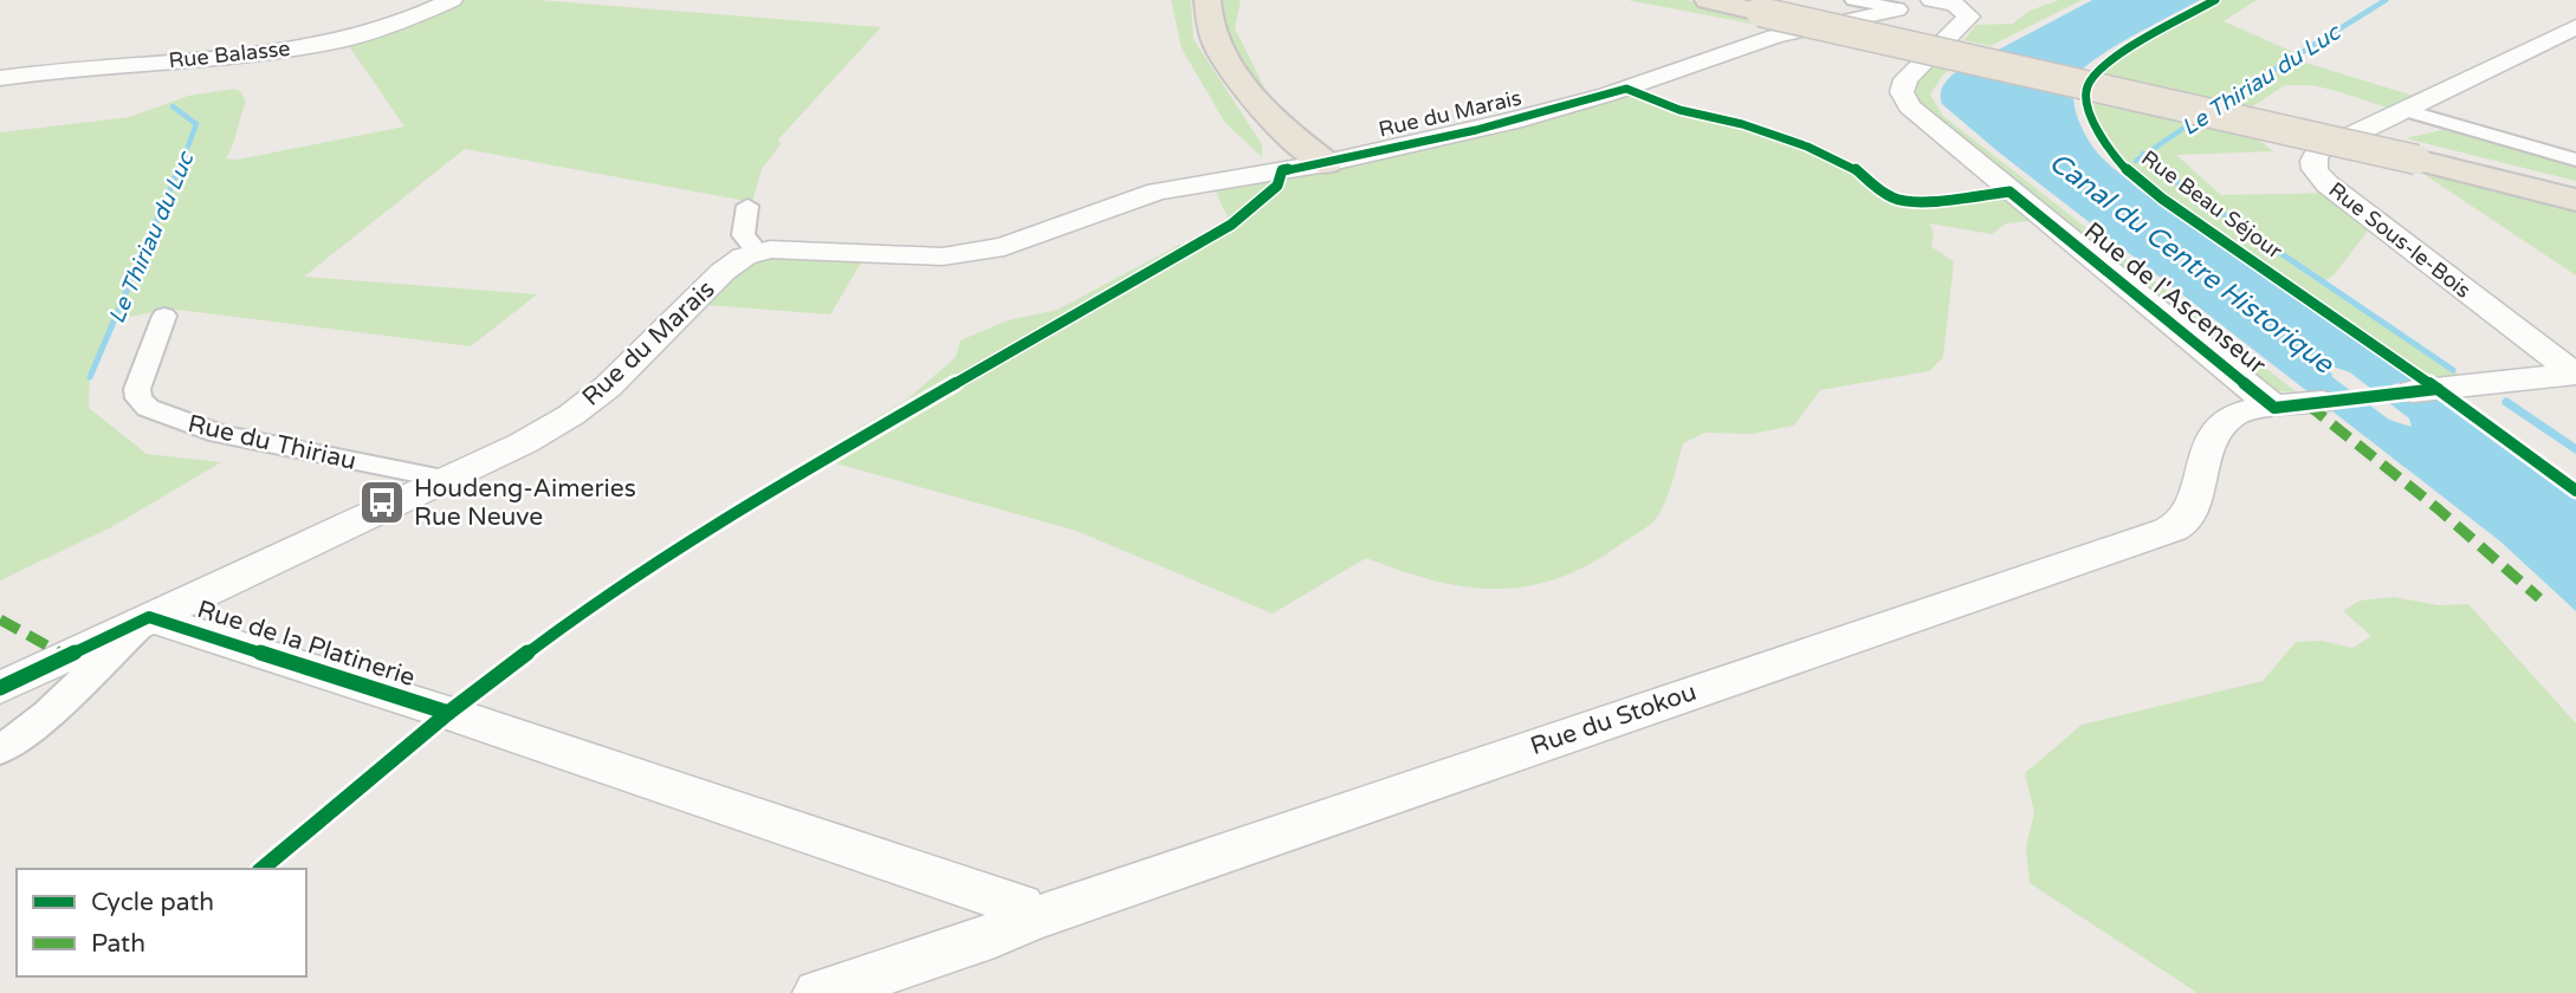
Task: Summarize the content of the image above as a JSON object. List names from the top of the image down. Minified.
{"streets":{"street":["Rue Balasse","Rue du Marais","Rue Sous-le-Bois","Rue de l'Ascenseur","Rue du Thiriau","Rue de la Platinerie","Rue du Stokou"],"cycle path":["Rue Beau Séjour"]},"crossings":[["Rue du Marais","Rue de l'Ascenseur"],["Rue du Marais","Rue du Thiriau"],["Rue du Marais","Rue de la Platinerie"],["Rue de l'Ascenseur","Rue du Stokou"],["Rue de la Platinerie","Rue du Stokou"]],"water":["Le Thiriau du Luc","Canal du Centre Historique"],"places":{"bus stop":["Houdeng-Aimeries Rue Neuve"]},"legend":["Cycle path","Path"]}
